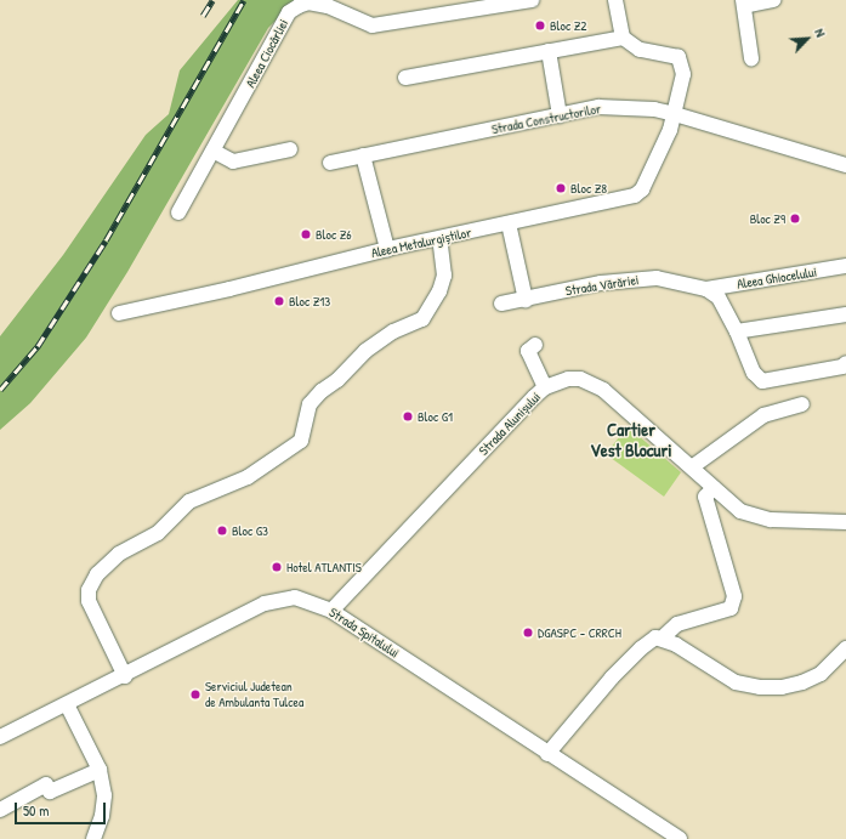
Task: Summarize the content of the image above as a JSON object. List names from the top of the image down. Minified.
{"streets":{"street":["Aleea Ciocârliei","Strada Constructorilor","Aleea Metalurgiștilor","Aleea Ghiocelului","Strada Vărăriei","Strada Alunișului","Strada Spitalului"]},"crossings":[["Strada Constructorilor","Aleea Metalurgiștilor"],["Aleea Ghiocelului","Strada Vărăriei"],["Strada Alunișului","Strada Spitalului"]],"districts":["Cartier Vest Blocuri"],"places":["Bloc Z2","Bloc Z8","Bloc Z9","Bloc Z6","Bloc Z13","Bloc G1","Bloc G3","Hotel ATLANTIS","DGASPC - CRRCH","Serviciul Judetean de Ambulanta Tulcea"],"scale_bar":"50 m","north":"top right"}
